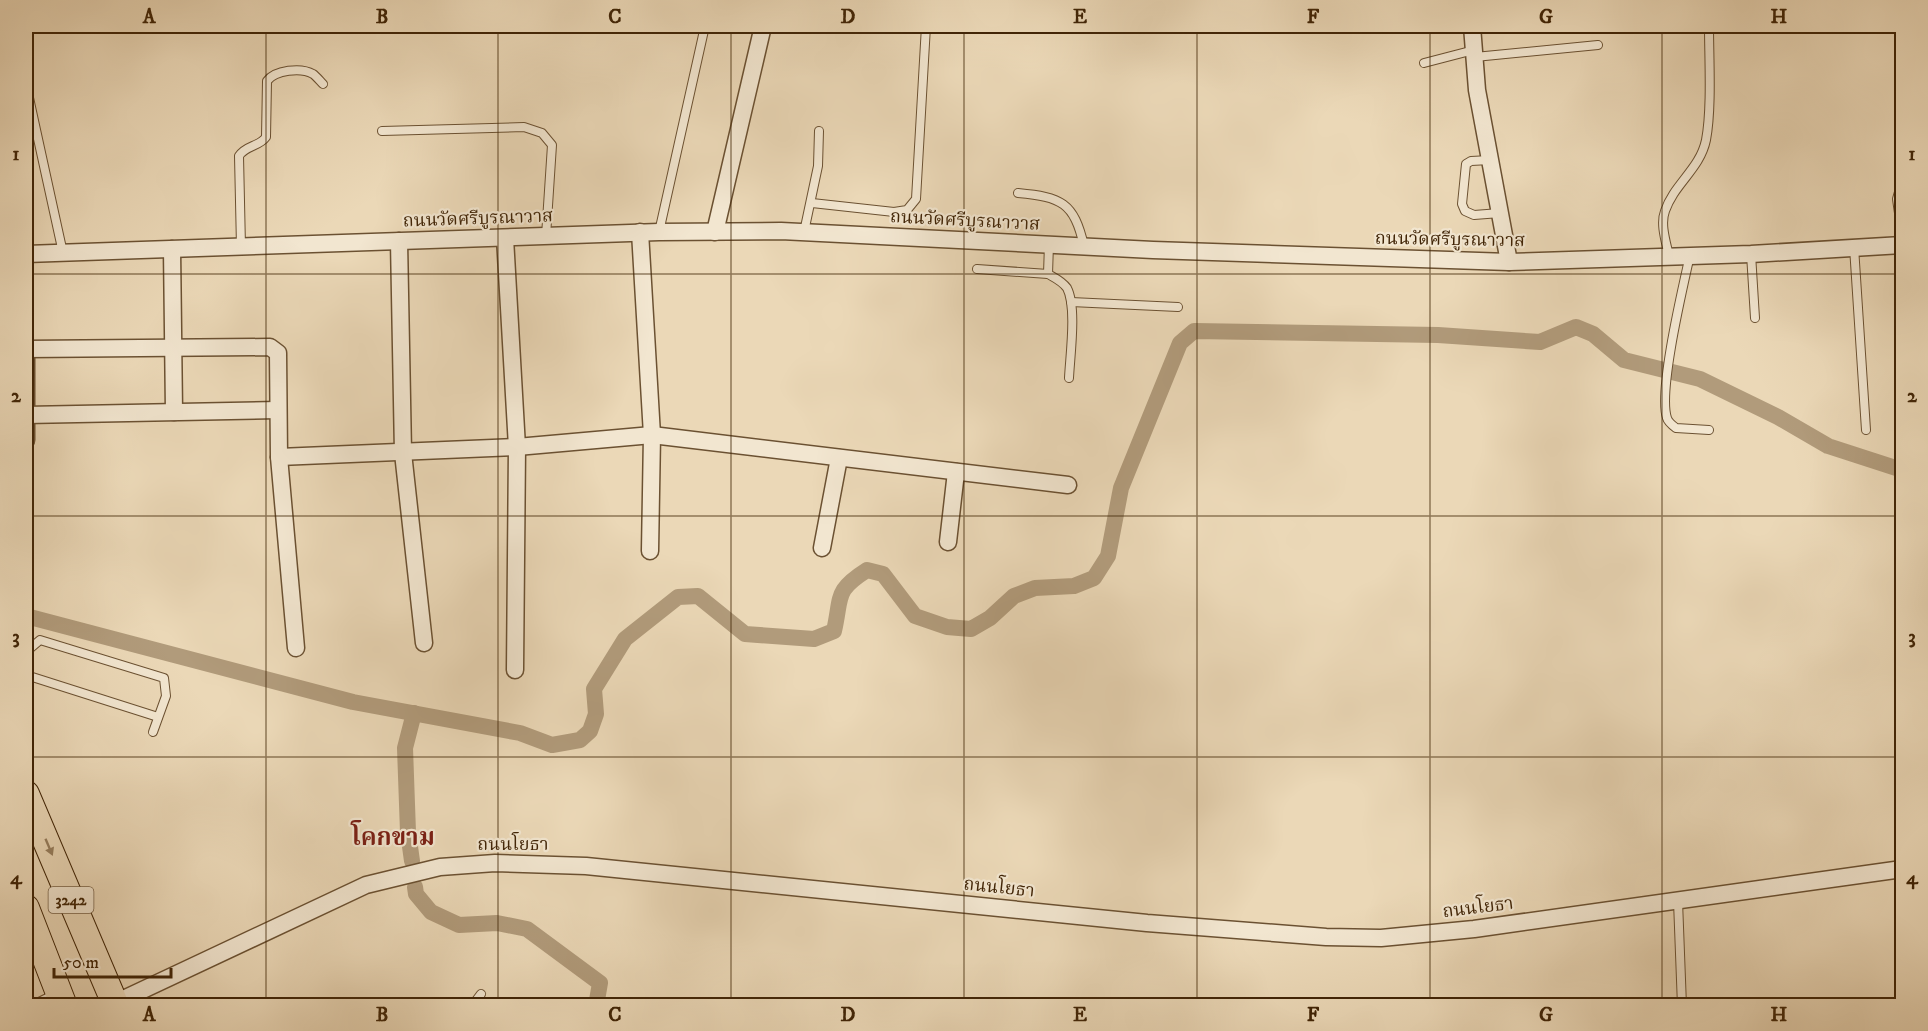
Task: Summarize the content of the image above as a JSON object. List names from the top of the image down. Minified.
{"streets":{"main road":["3242"],"street":["ถนนวัดศรีบูรณาวาส","ถนนโยธา"]},"crossings":[["ถนนโยธา","3242"]],"districts":["โคกขาม"],"scale_bar":"50 m","grid":{"columns":["A","B","C","D","E","F","G","H"],"rows":["1","2","3","4"]}}
